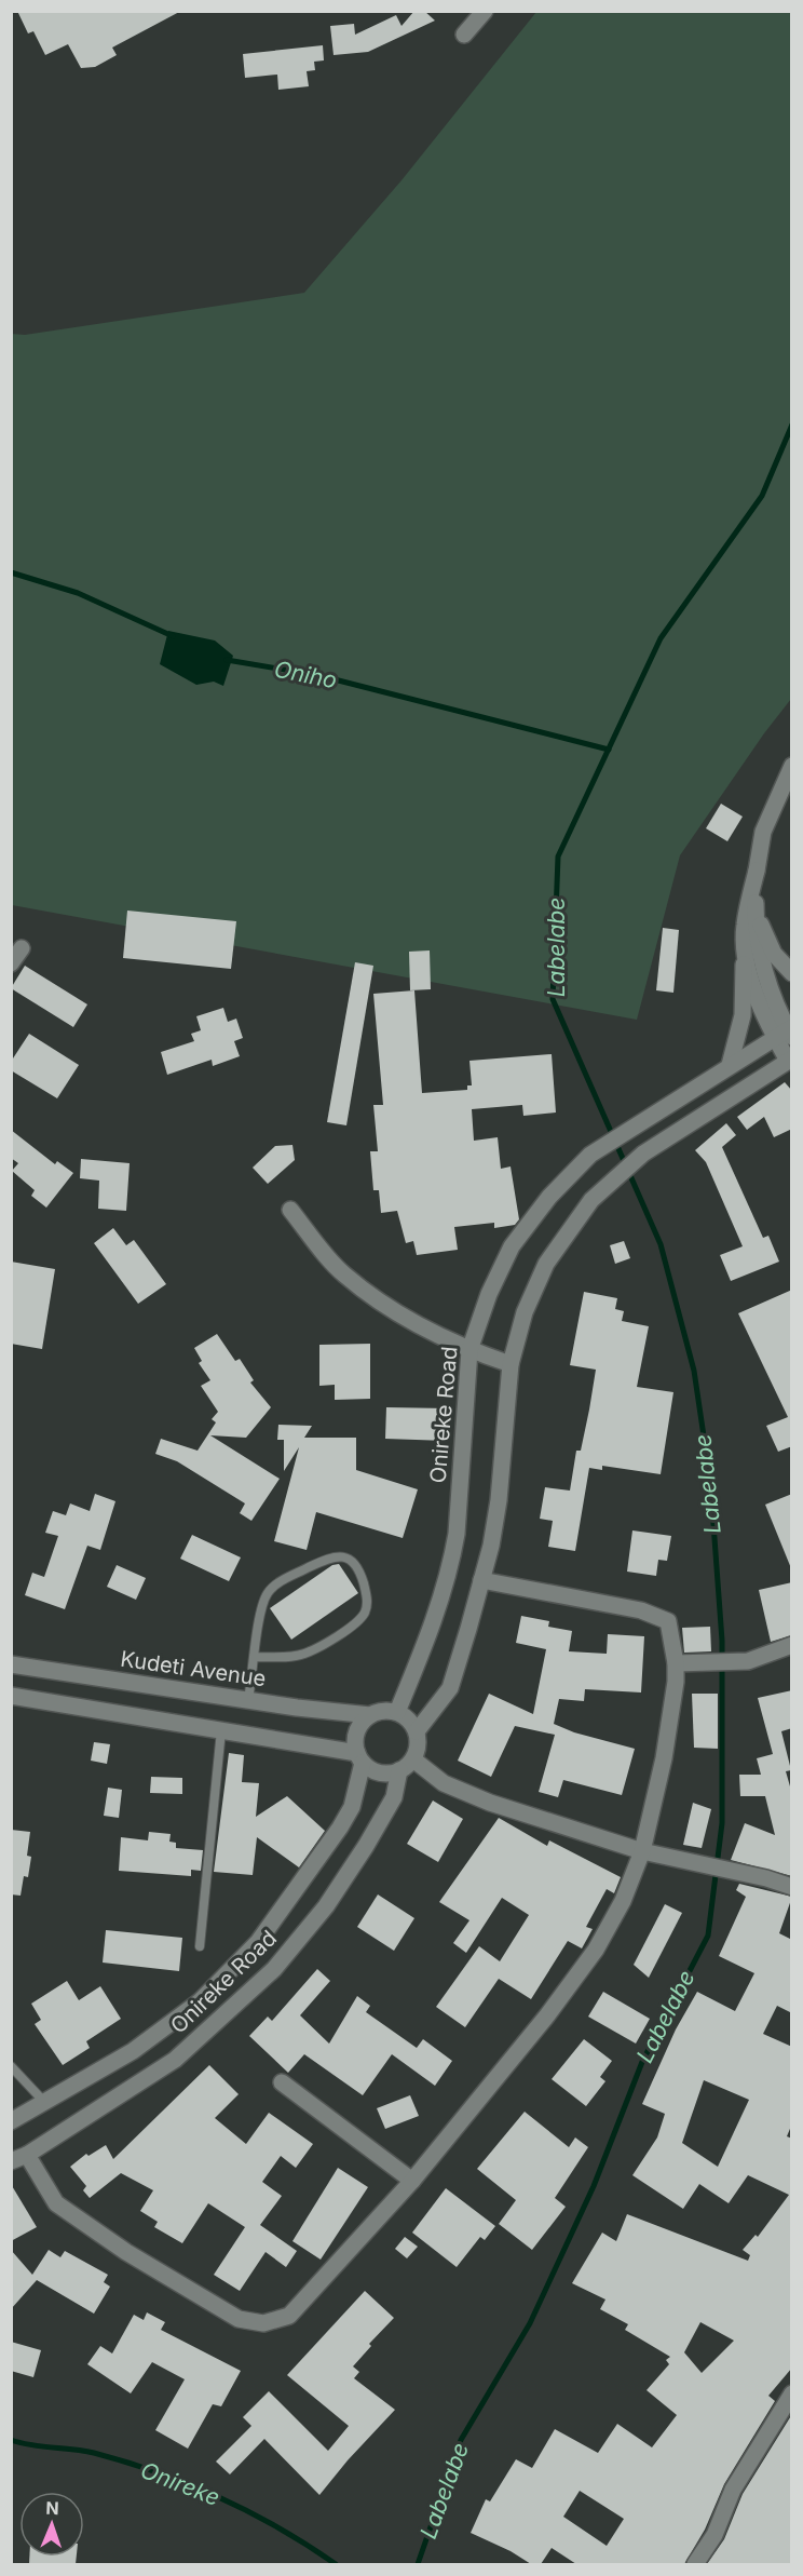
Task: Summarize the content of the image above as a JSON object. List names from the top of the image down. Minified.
{"streets":{"main road":["Onireke Road","Kudeti Avenue"]},"crossings":[["Onireke Road","Kudeti Avenue"]],"water":["Oniho","Labelabe","Onireke"],"north":"top"}
